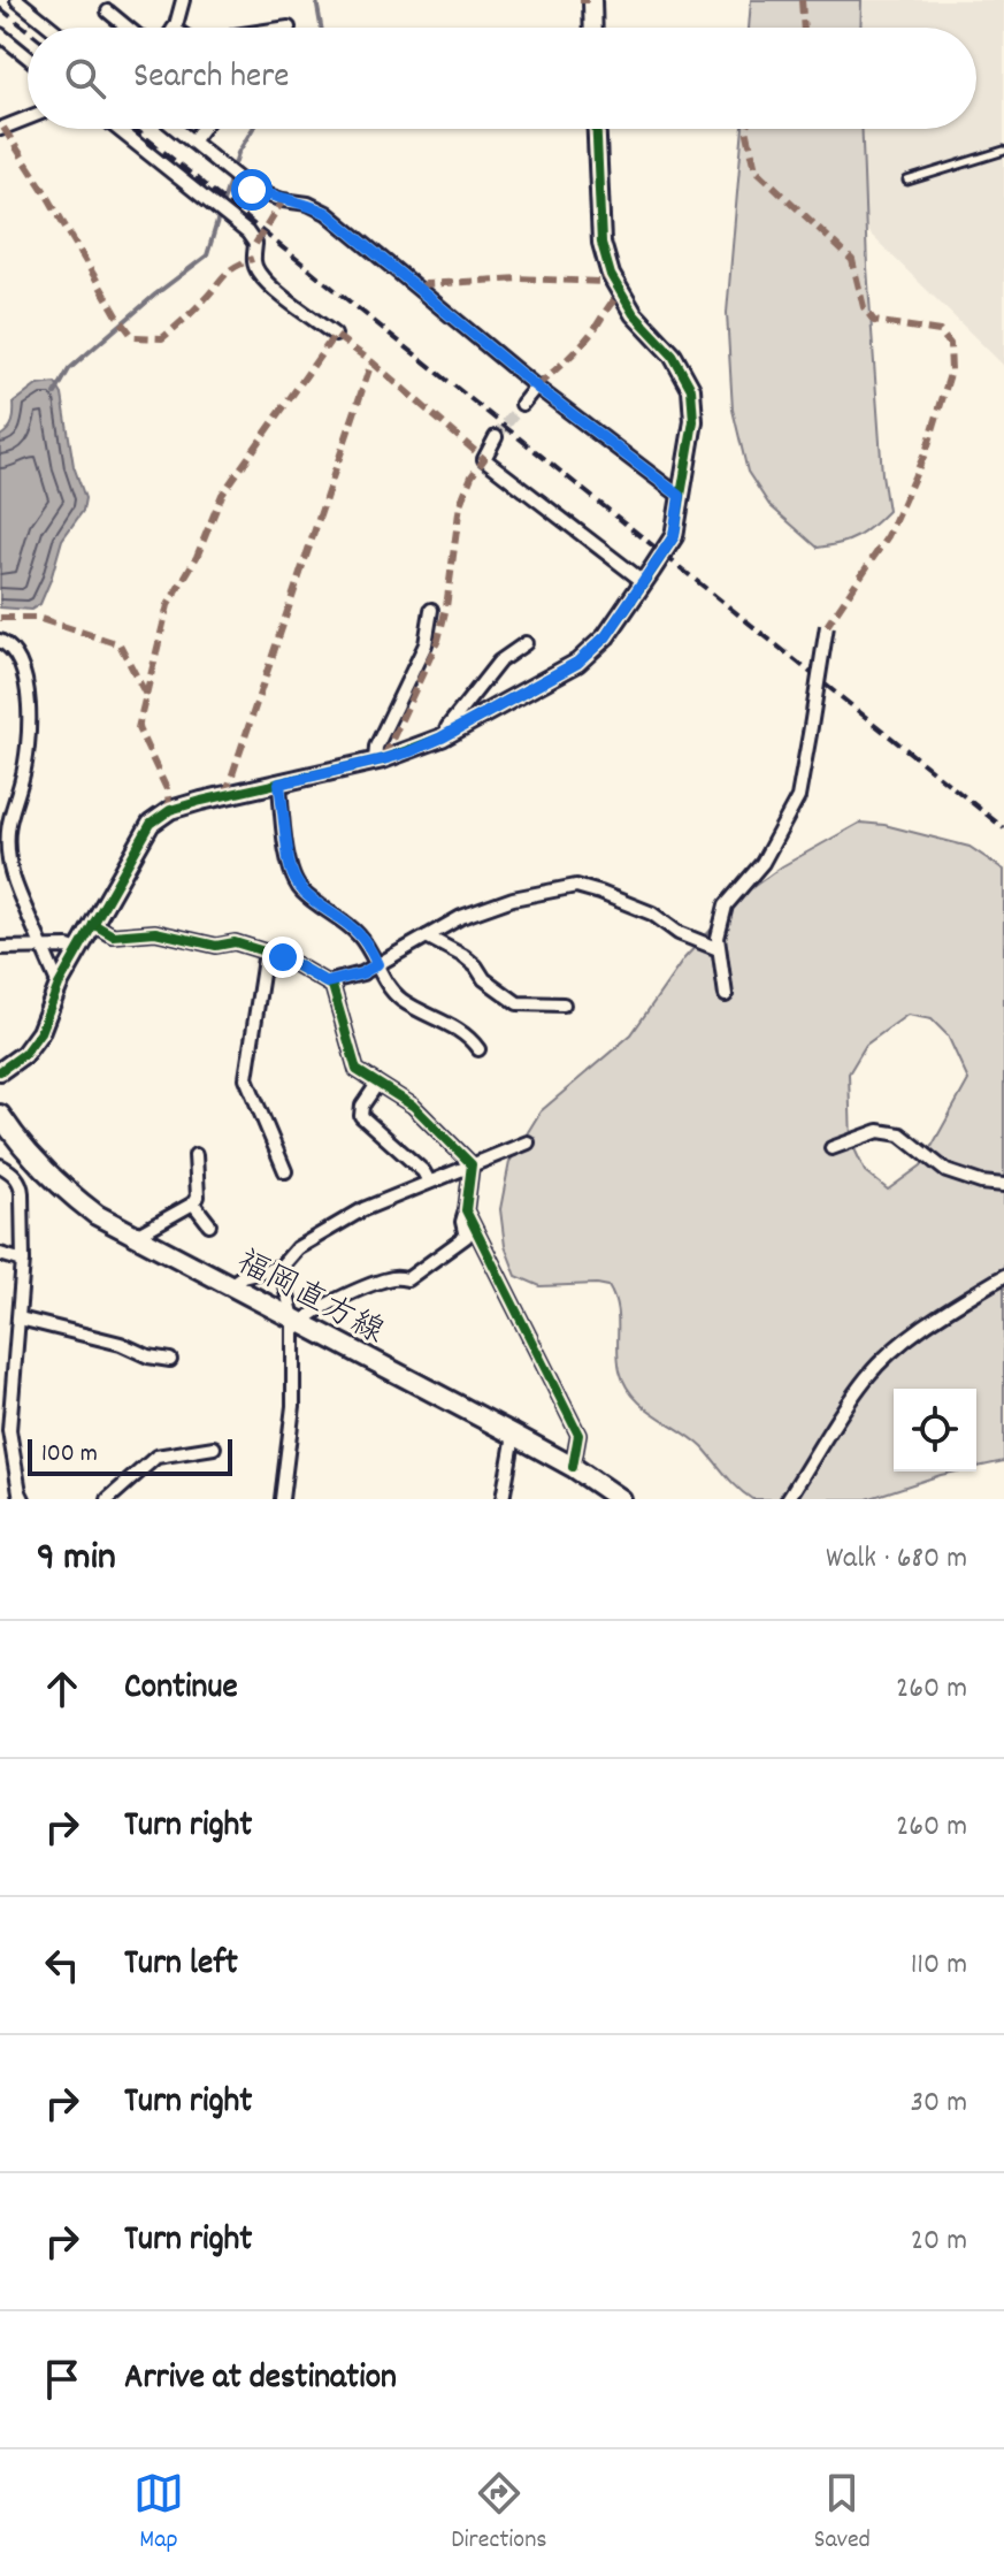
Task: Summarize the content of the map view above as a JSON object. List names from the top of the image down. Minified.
{"streets":{"main road":["福岡直方線"]},"scale_bar":"100 m","page":{"search":"Search here","scale":"100 m","heading":["9 min","Walk · 680 m"],"list":[["Continue","260 m"],["Turn right","260 m"],["Turn left","110 m"],["Turn right","30 m"],["Turn right","20 m"],"Arrive at destination"],"nav":["Map","Directions","Saved"]}}
